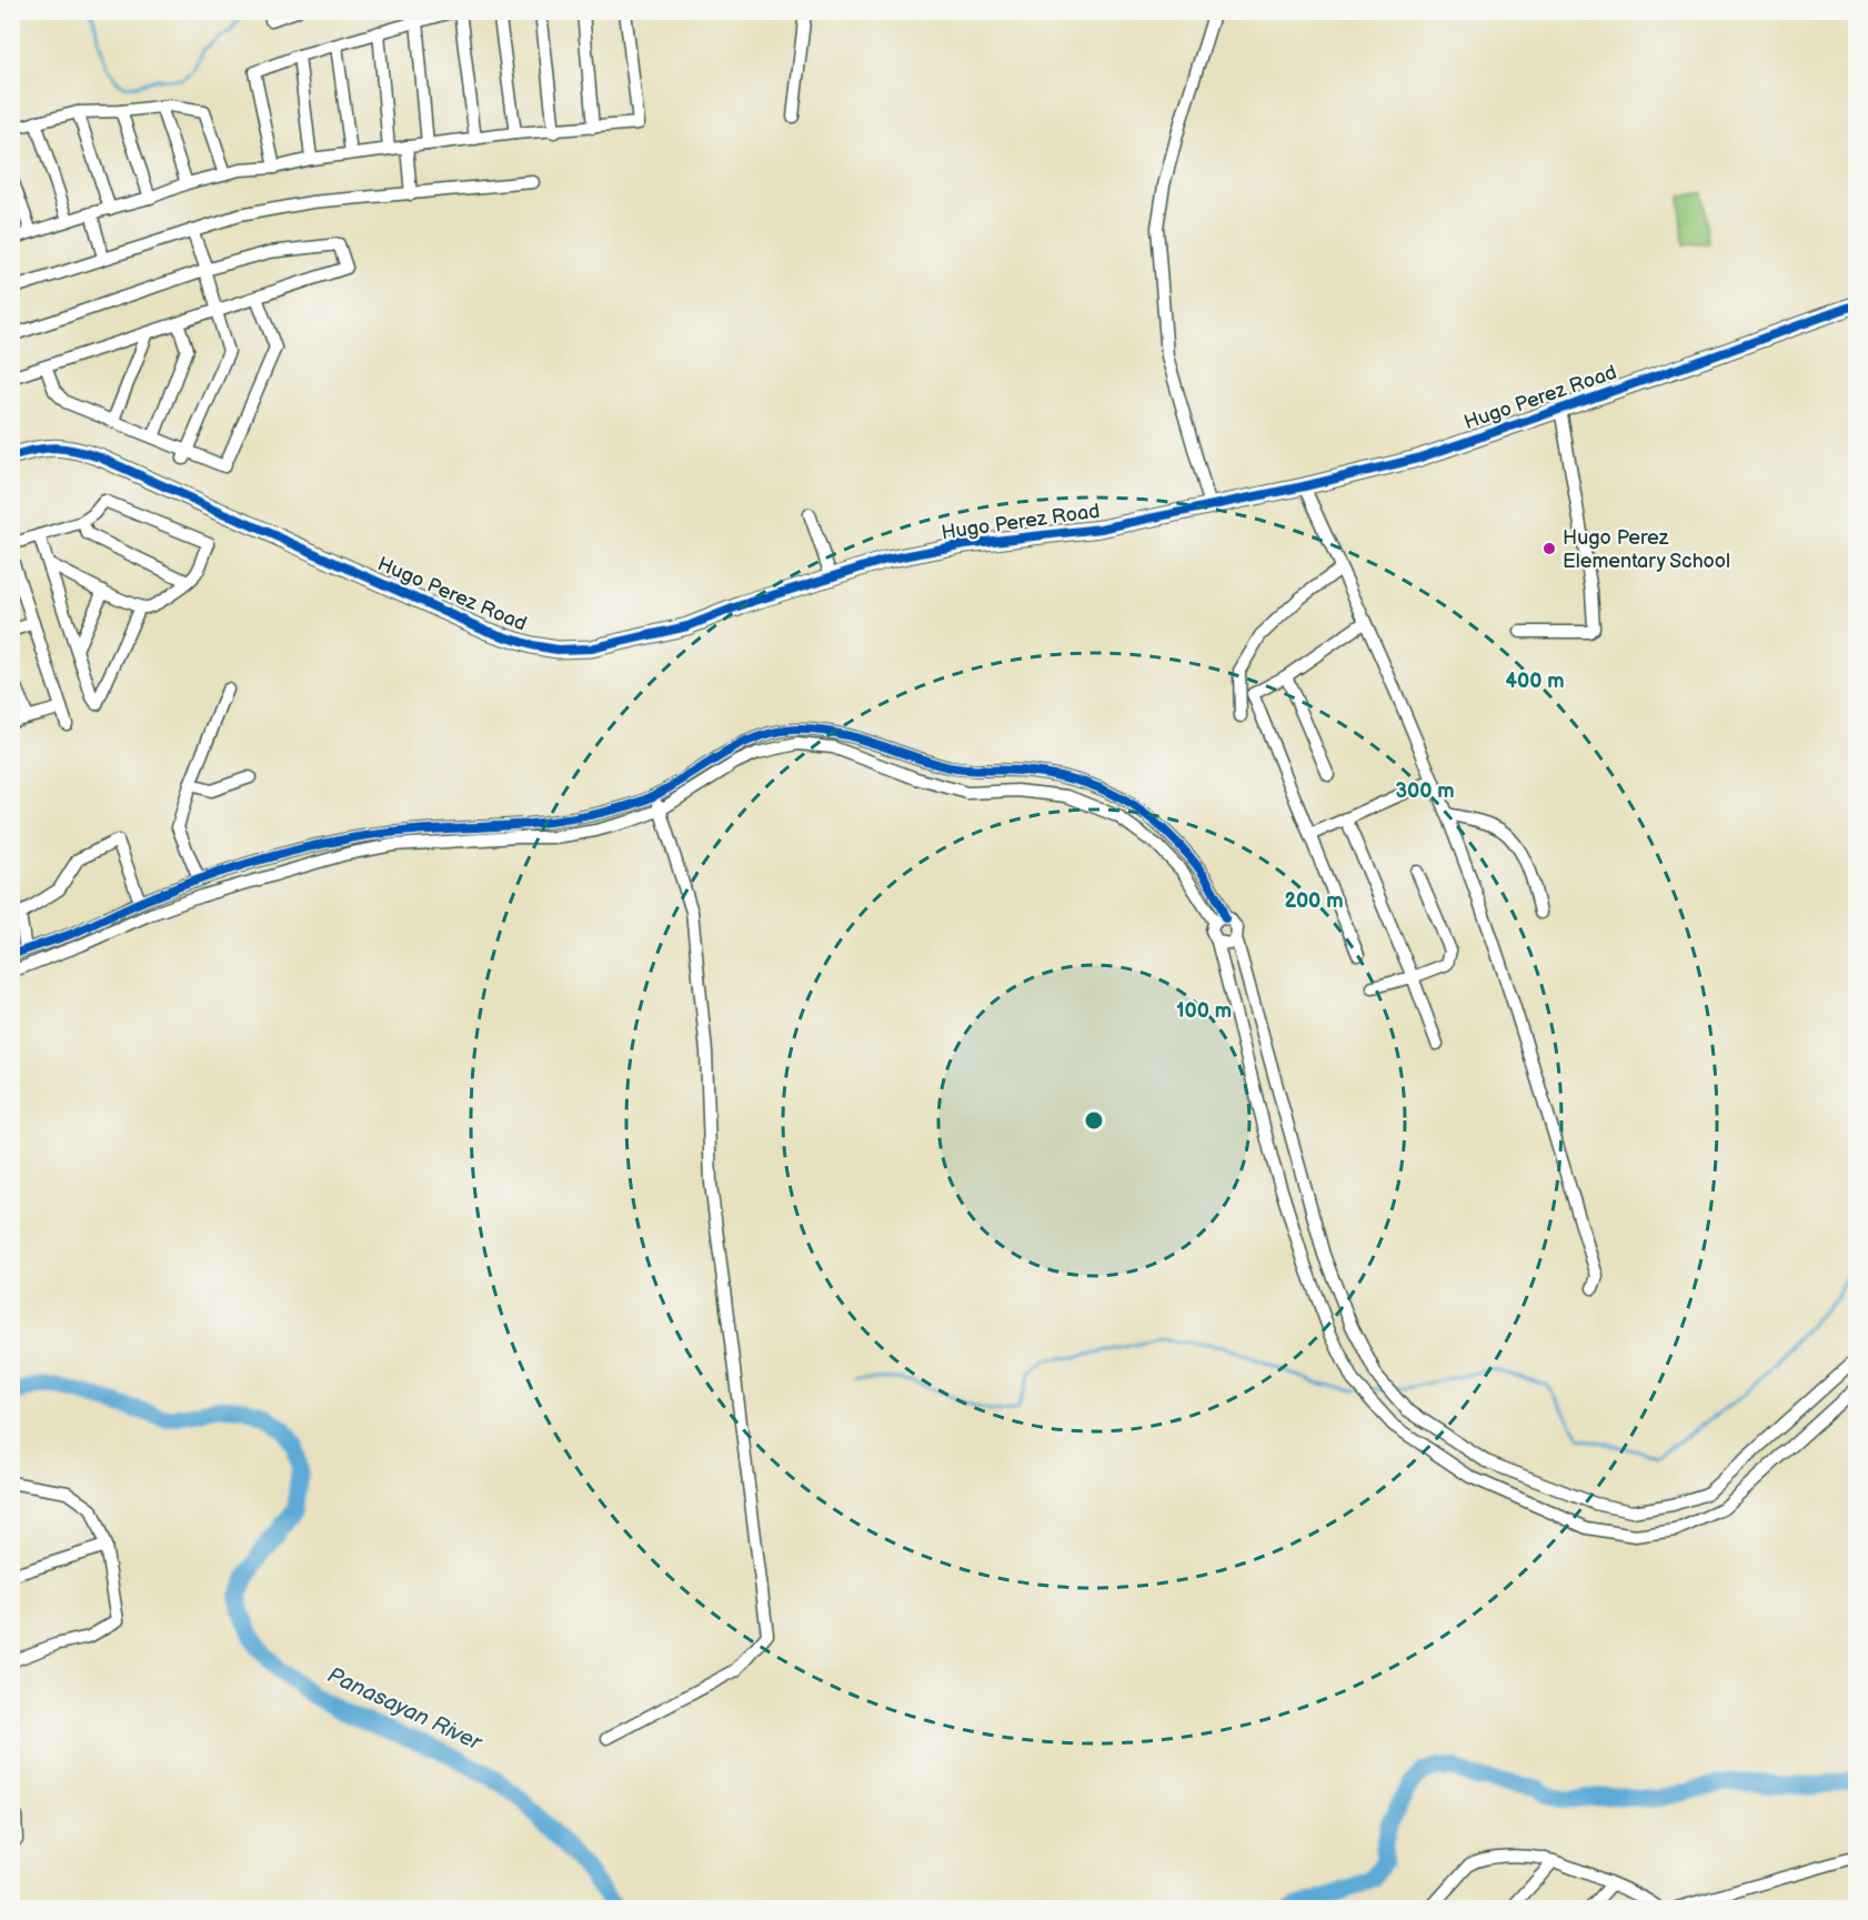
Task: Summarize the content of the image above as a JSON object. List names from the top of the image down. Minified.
{"streets":{"street":["Hugo Perez Road"]},"water":["Panasayan River"],"places":["Hugo Perez Elementary School"],"rings":["400 m","300 m","200 m","100 m"]}
